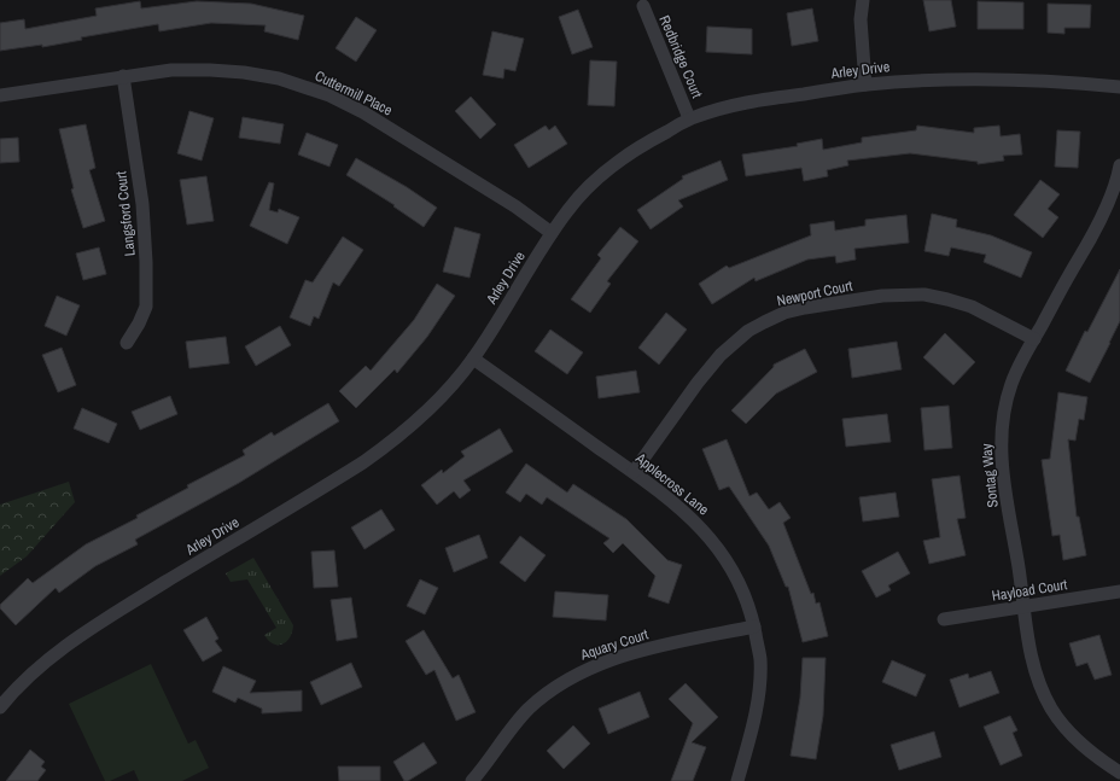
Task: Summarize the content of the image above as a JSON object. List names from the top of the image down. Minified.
{"streets":{"street":["Redbridge Court","Arley Drive","Cuttermill Place","Langsford Court","Newport Court","Sontag Way","Applecross Lane","Hayload Court","Aquary Court"]},"crossings":[["Redbridge Court","Arley Drive"],["Arley Drive","Cuttermill Place"],["Arley Drive","Applecross Lane"],["Cuttermill Place","Langsford Court"],["Newport Court","Sontag Way"],["Newport Court","Applecross Lane"],["Sontag Way","Hayload Court"],["Applecross Lane","Aquary Court"]]}
